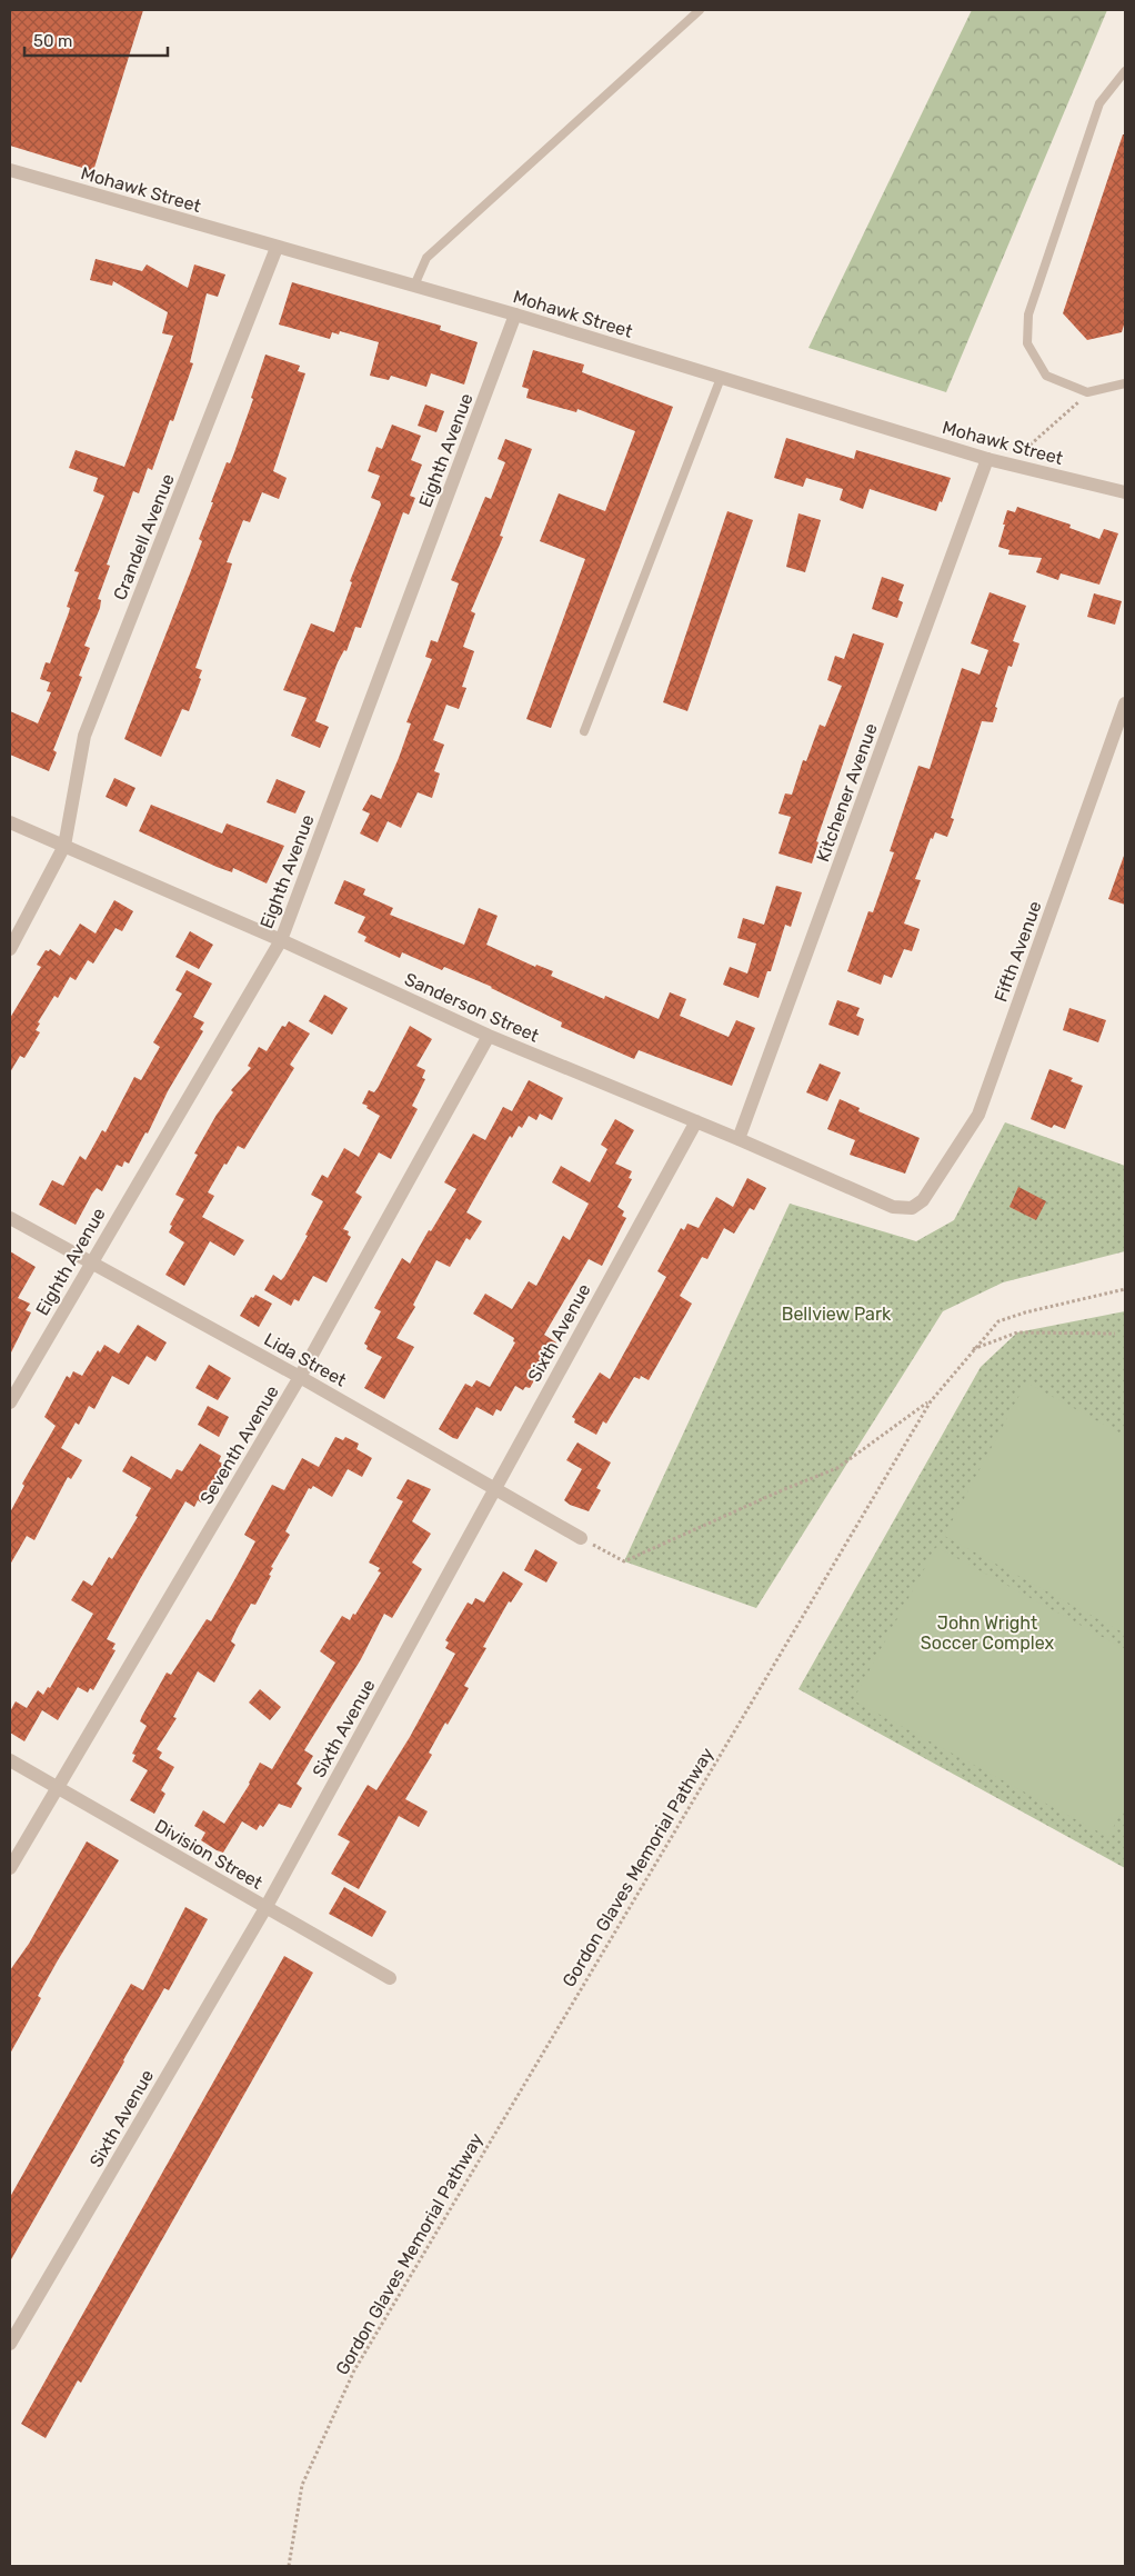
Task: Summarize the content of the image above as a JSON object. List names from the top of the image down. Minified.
{"streets":{"street":["Mohawk Street","Eighth Avenue","Crandell Avenue","Kitchener Avenue","Fifth Avenue","Sanderson Street","Sixth Avenue","Lida Street","Seventh Avenue","Division Street"],"path":["Gordon Glaves Memorial Pathway"]},"crossings":[["Mohawk Street","Eighth Avenue"],["Mohawk Street","Crandell Avenue"],["Mohawk Street","Kitchener Avenue"],["Eighth Avenue","Sanderson Street"],["Eighth Avenue","Lida Street"],["Crandell Avenue","Sanderson Street"],["Kitchener Avenue","Sanderson Street"],["Fifth Avenue","Sanderson Street"],["Sanderson Street","Sixth Avenue"],["Sanderson Street","Seventh Avenue"],["Sixth Avenue","Lida Street"],["Sixth Avenue","Division Street"],["Lida Street","Seventh Avenue"],["Seventh Avenue","Division Street"]],"parks":["Bellview Park","John Wright Soccer Complex"],"scale_bar":"50 m"}
